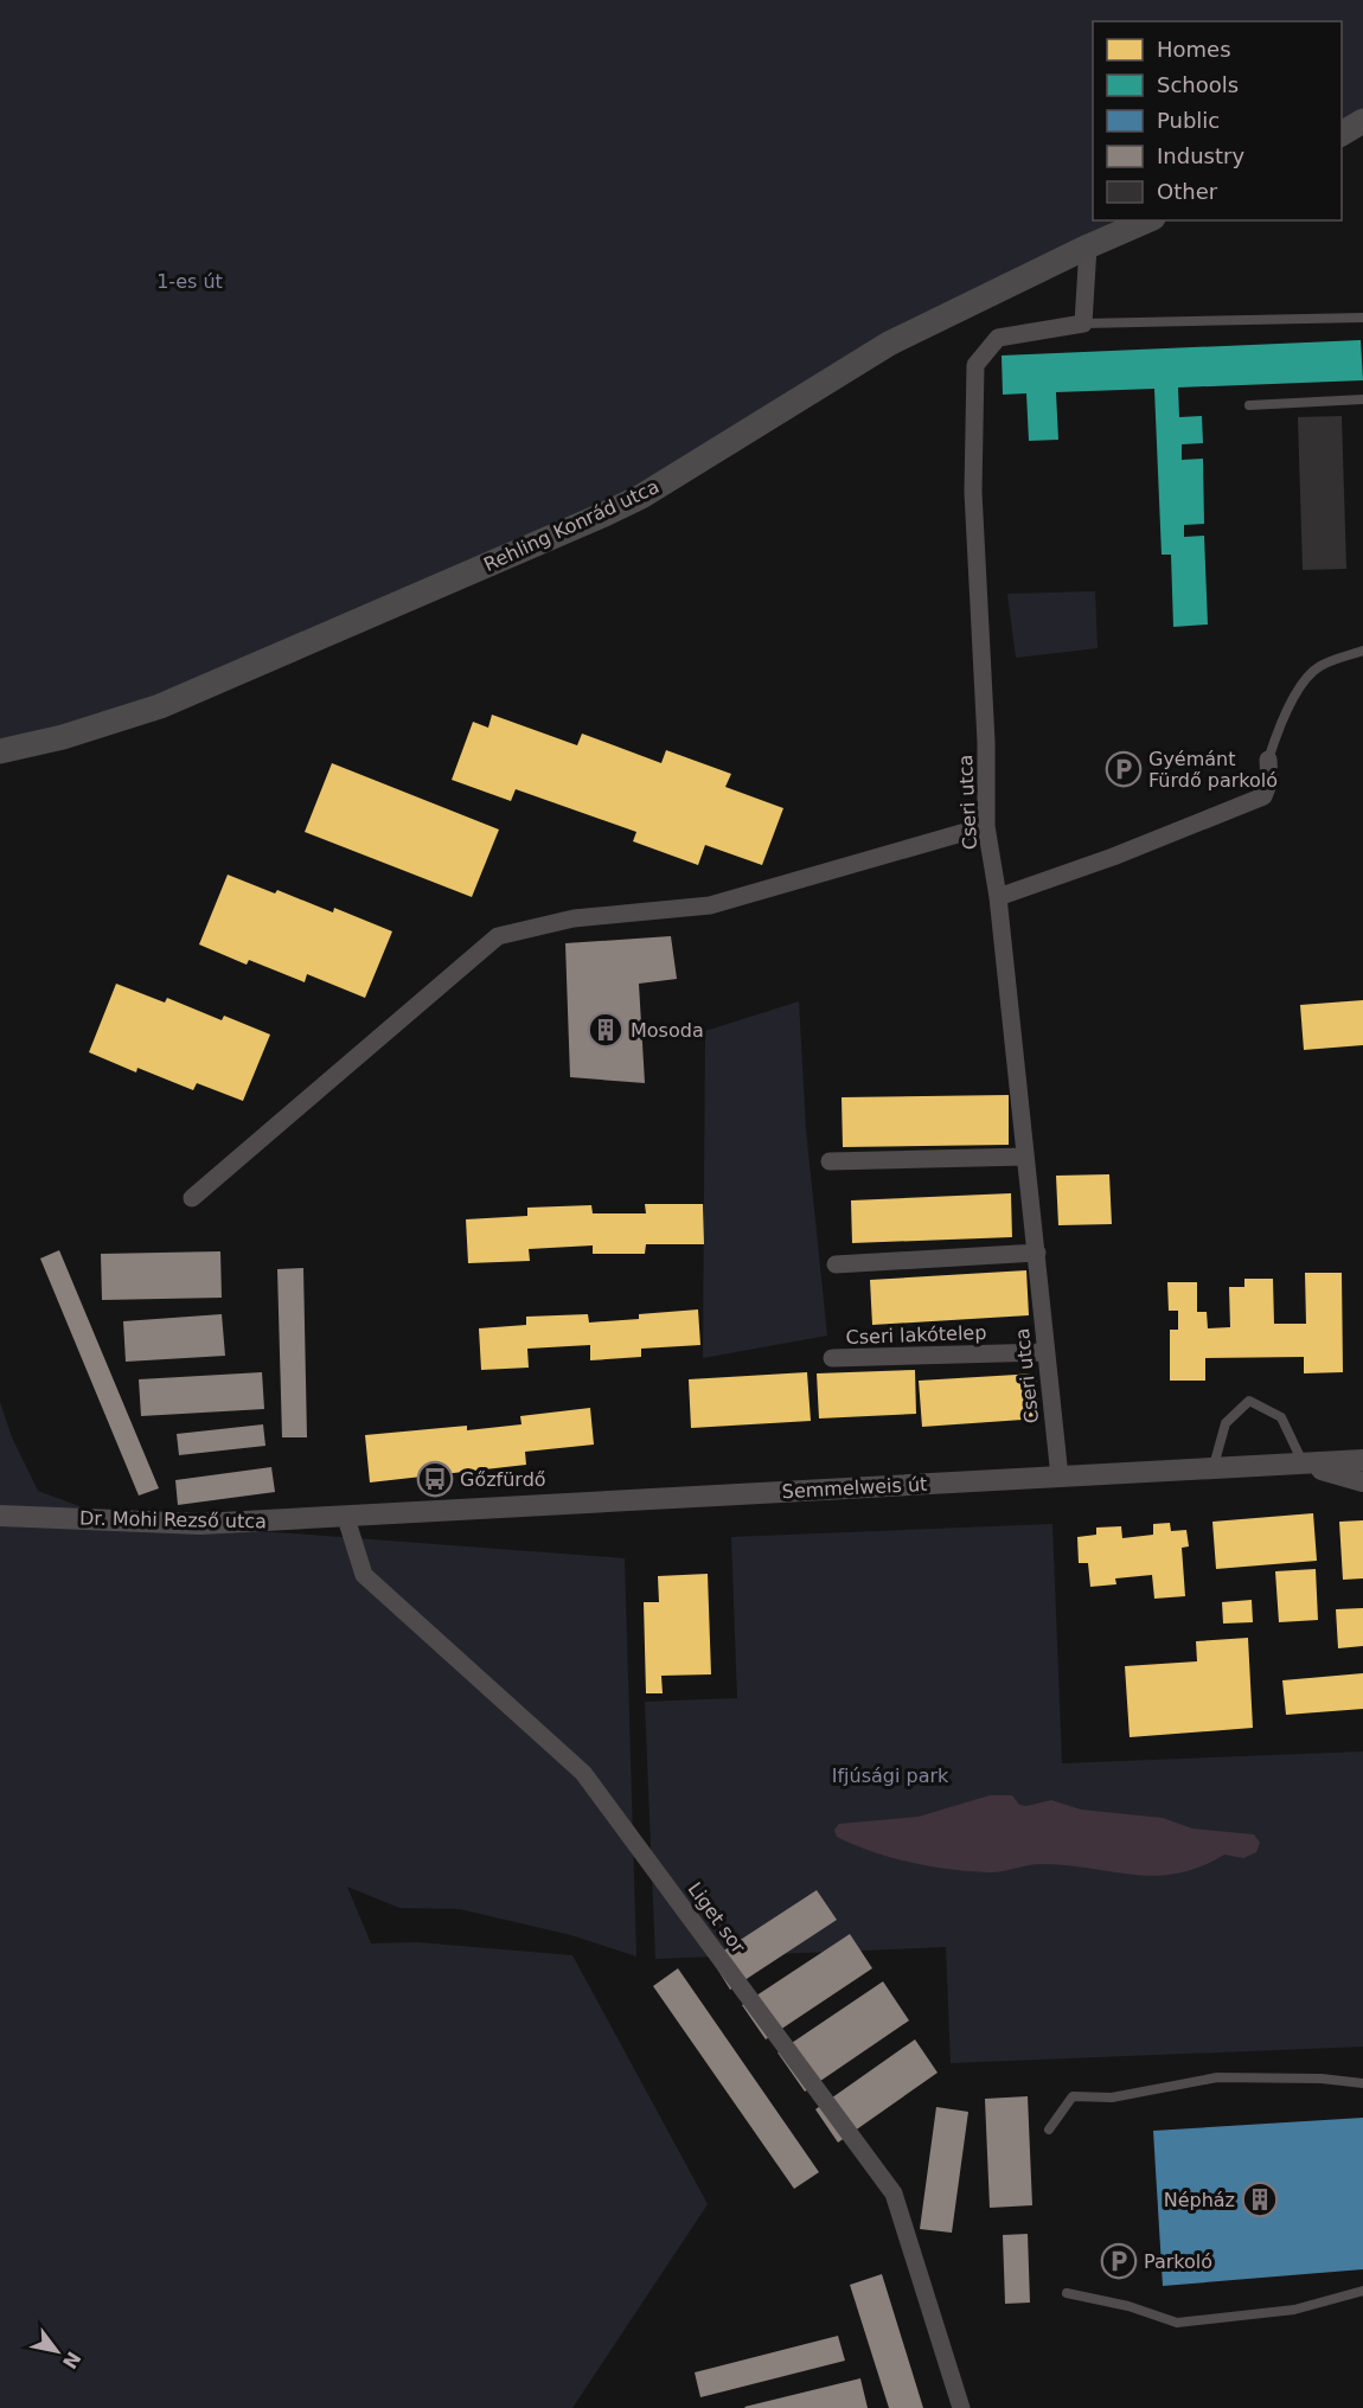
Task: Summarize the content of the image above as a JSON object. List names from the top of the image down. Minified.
{"streets":{"main road":["Rehling Konrád utca"],"street":["Cseri utca","Cseri lakótelep","Semmelweis út","Dr. Mohi Rezső utca","Liget sor"]},"crossings":[["Cseri utca","Cseri lakótelep"],["Cseri utca","Semmelweis út"],["Semmelweis út","Dr. Mohi Rezső utca"],["Semmelweis út","Liget sor"],["Dr. Mohi Rezső utca","Liget sor"]],"parks":["1-es út","Ifjúsági park"],"places":{"parking":["Gyémánt Fürdő parkoló","Parkoló"],"building":["Mosoda","Népház"],"bus stop":["Gőzfürdő"]},"legend":["Homes","Schools","Public","Industry","Other"],"north":"bottom right"}
